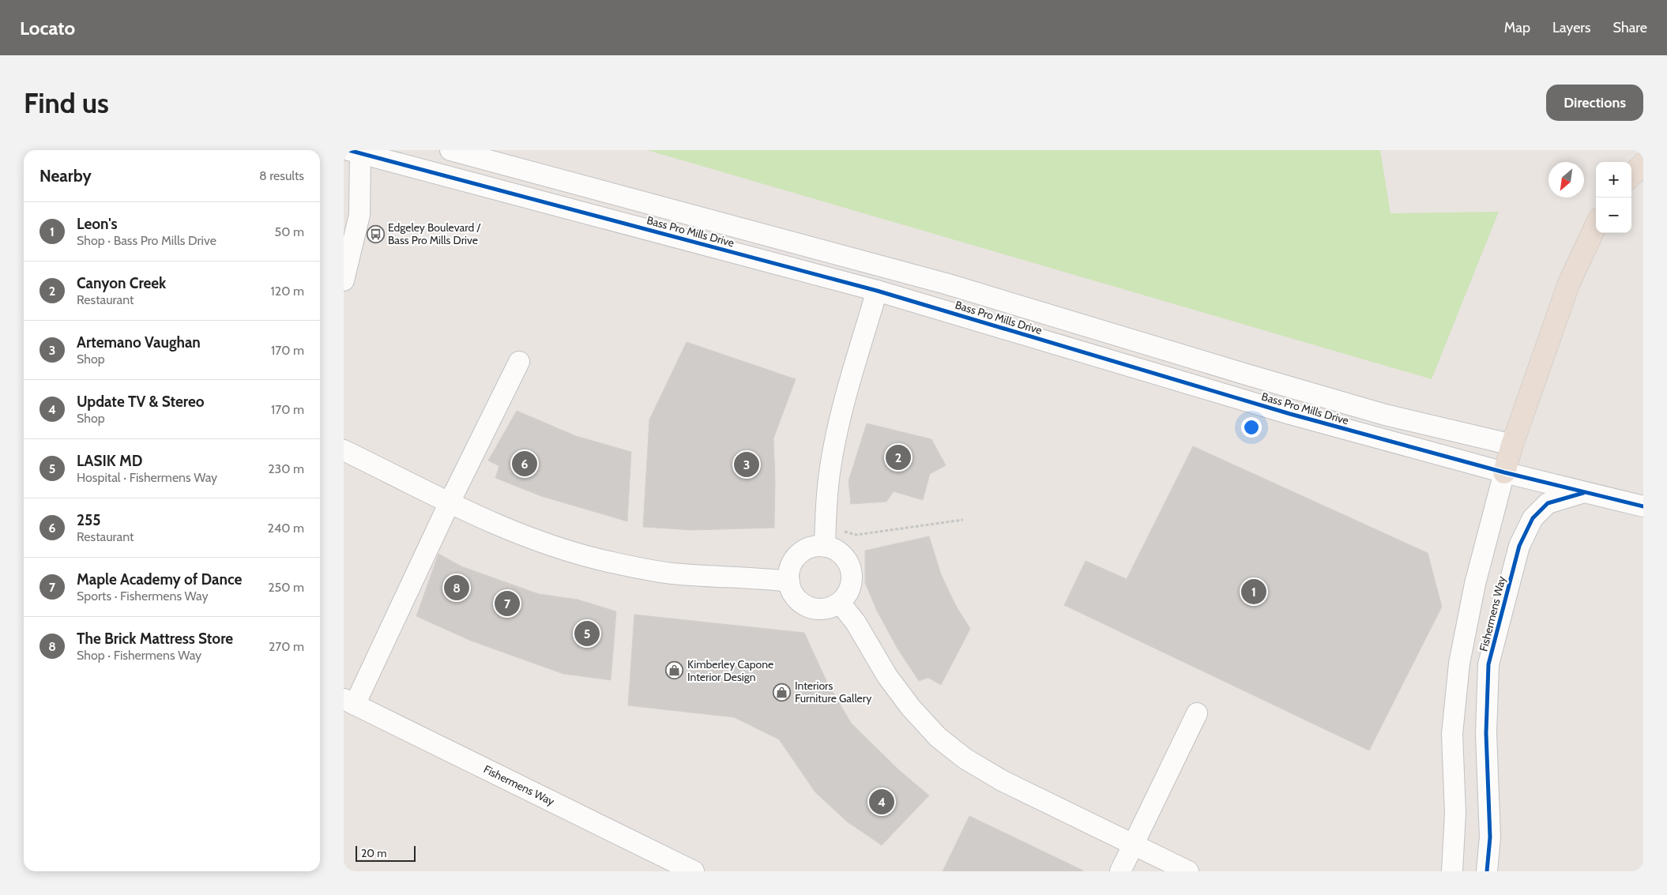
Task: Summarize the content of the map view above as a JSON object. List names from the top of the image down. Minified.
{"streets":{"street":["Bass Pro Mills Drive","Fishermens Way"]},"crossings":[["Bass Pro Mills Drive","Fishermens Way"]],"places":{"bus stop":["Edgeley Boulevard / Bass Pro Mills Drive"],"shop":["Kimberley Capone Interior Design","Interiors Furniture Gallery"]},"scale_bar":"20 m","north":"bottom left","page":{"header":"Locato","nav":["Map","Layers","Share"],"buttons":"Directions","title":"Find us","heading":["Nearby","8 results"],"map_buttons":["+","−"],"list":[{"mark":"1","name":"Leon's","note":"Shop · Bass Pro Mills Drive","value":"50 m"},{"mark":"2","name":"Canyon Creek","note":"Restaurant","value":"120 m"},{"mark":"3","name":"Artemano Vaughan","note":"Shop","value":"170 m"},{"mark":"4","name":"Update TV & Stereo","note":"Shop","value":"170 m"},{"mark":"5","name":"LASIK MD","note":"Hospital · Fishermens Way","value":"230 m"},{"mark":"6","name":"255","note":"Restaurant","value":"240 m"},{"mark":"7","name":"Maple Academy of Dance","note":"Sports · Fishermens Way","value":"250 m"},{"mark":"8","name":"The Brick Mattress Store","note":"Shop · Fishermens Way","value":"270 m"}],"pins":["2","6","3","8","1","7","5","4"],"scale":"20 m"}}
